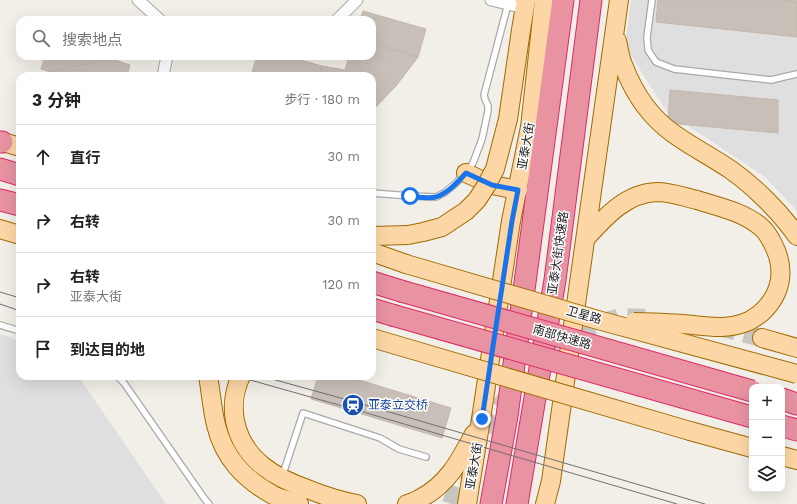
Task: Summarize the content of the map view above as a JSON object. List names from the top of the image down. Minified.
{"streets":{"highway":["亚泰大街快速路","南部快速路"],"main road":["亚泰大街","卫星路"]},"places":{"station":["亚泰立交桥"]},"page":{"search":"搜索地点","heading":["3 分钟","步行 · 180 m"],"list":[["直行","30 m"],["右转","30 m"],["右转","亚泰大街","120 m"],"到达目的地"],"map_buttons":["+","−"]}}
